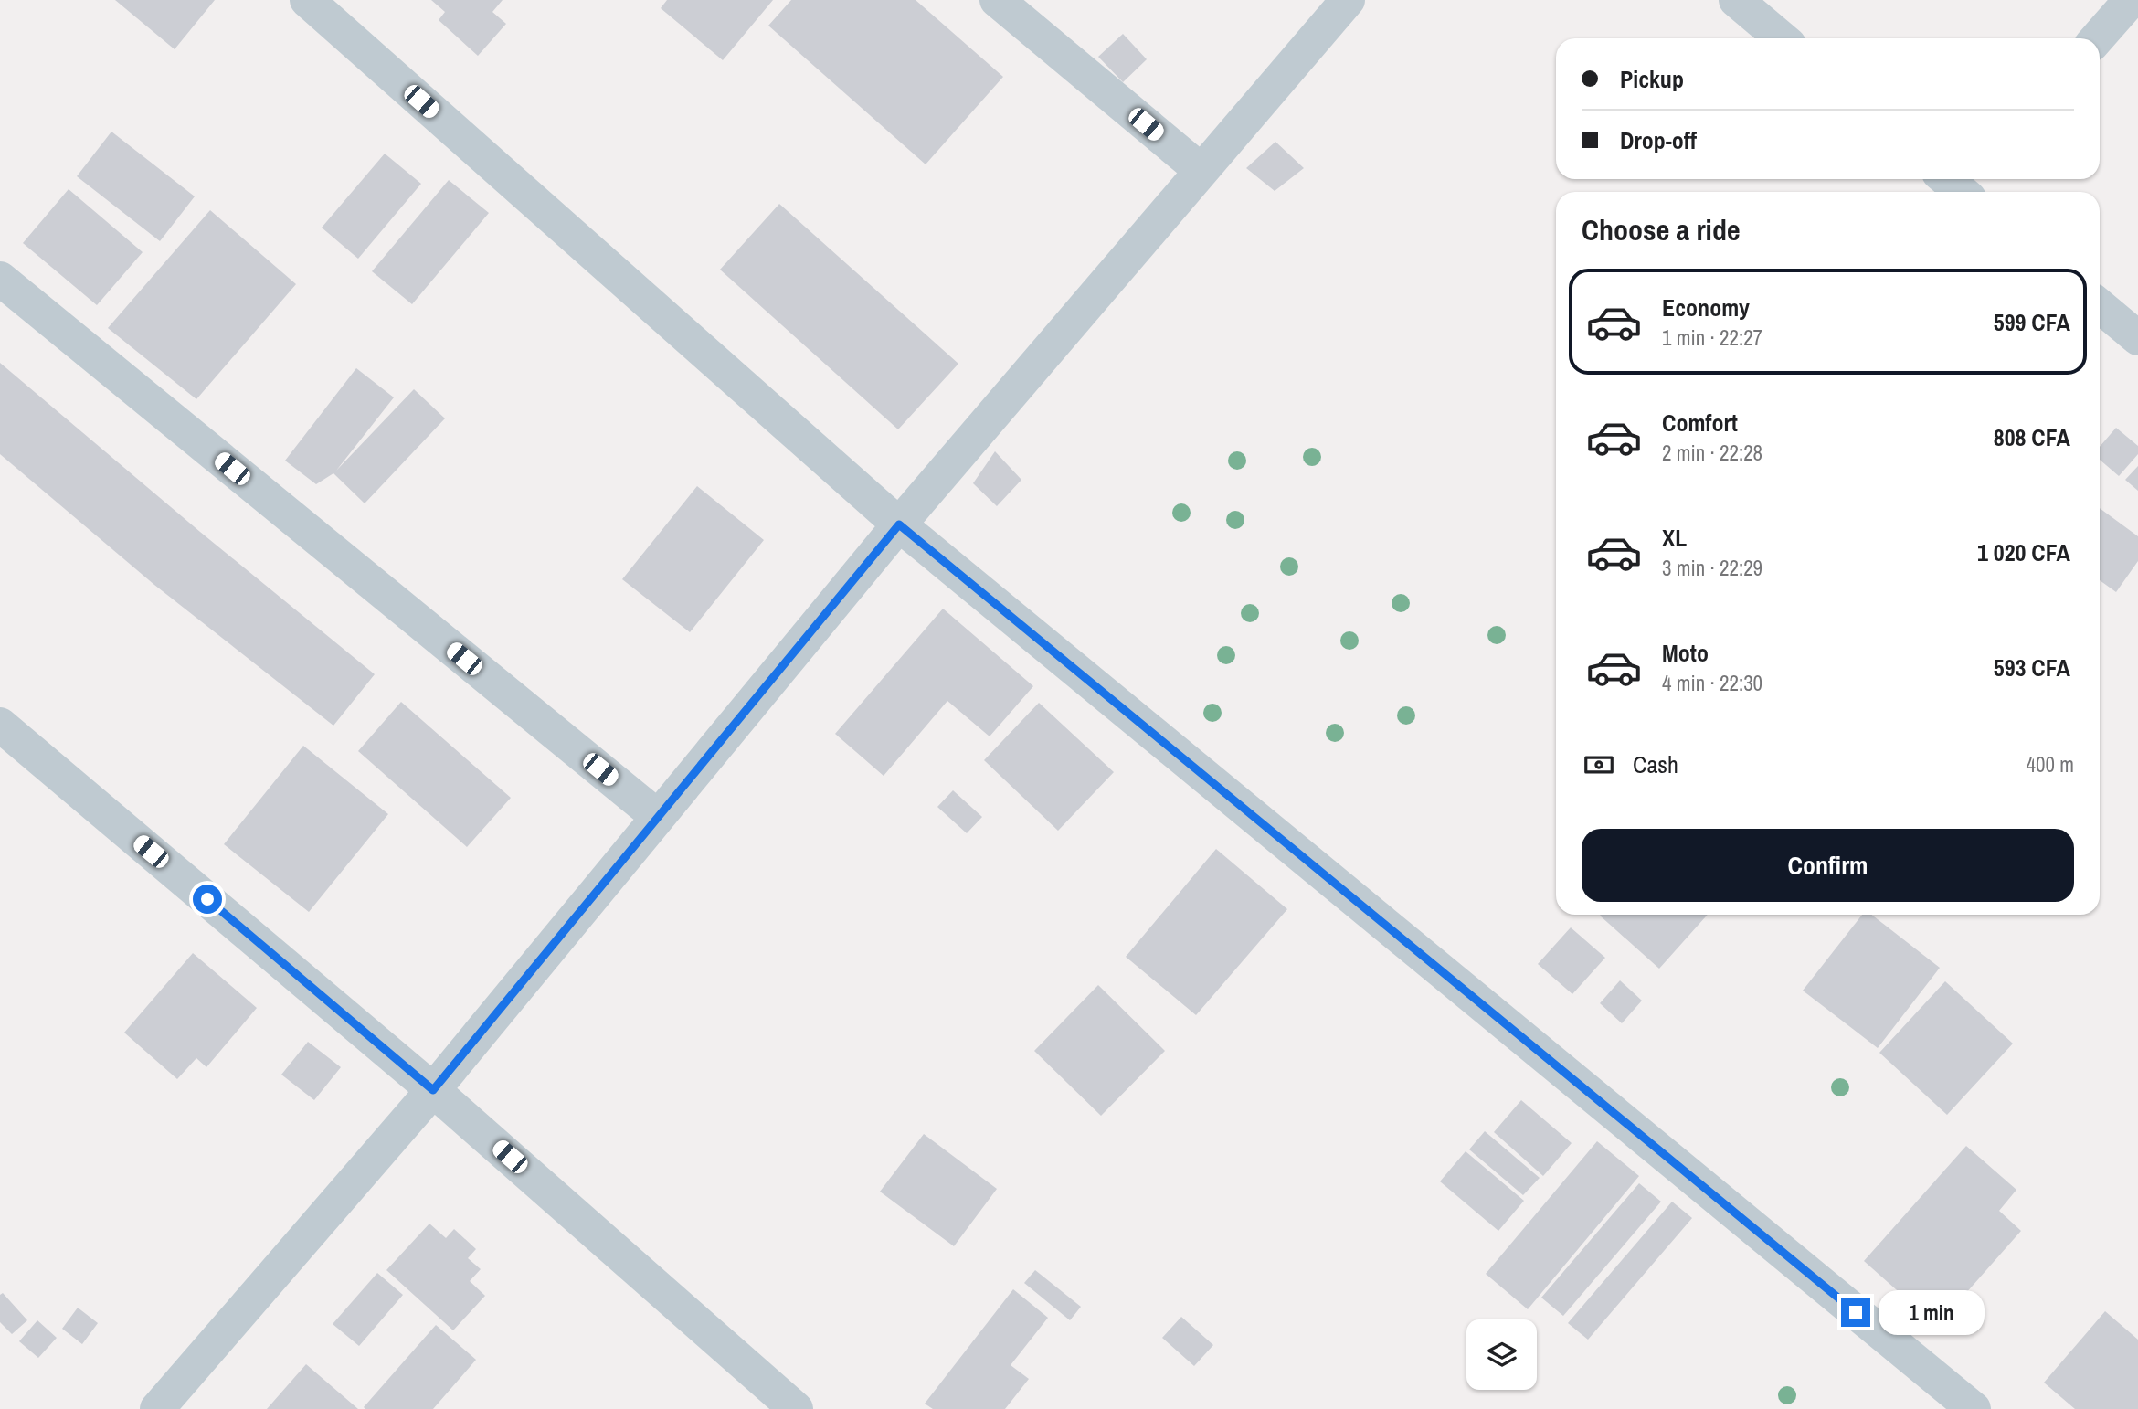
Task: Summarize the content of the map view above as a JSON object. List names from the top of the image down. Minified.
{"page":{"banner":["Pickup","Drop-off"],"heading":"Choose a ride","list":[{"name":"Economy","note":"1 min · 22:27","value":"599 CFA"},{"name":"Comfort","note":"2 min · 22:28","value":"808 CFA"},{"name":"XL","note":"3 min · 22:29","value":"1 020 CFA"},{"name":"Moto","note":"4 min · 22:30","value":"593 CFA"}],"pay":["Cash","400 m"],"buttons":"Confirm","bubble":"1 min"}}
